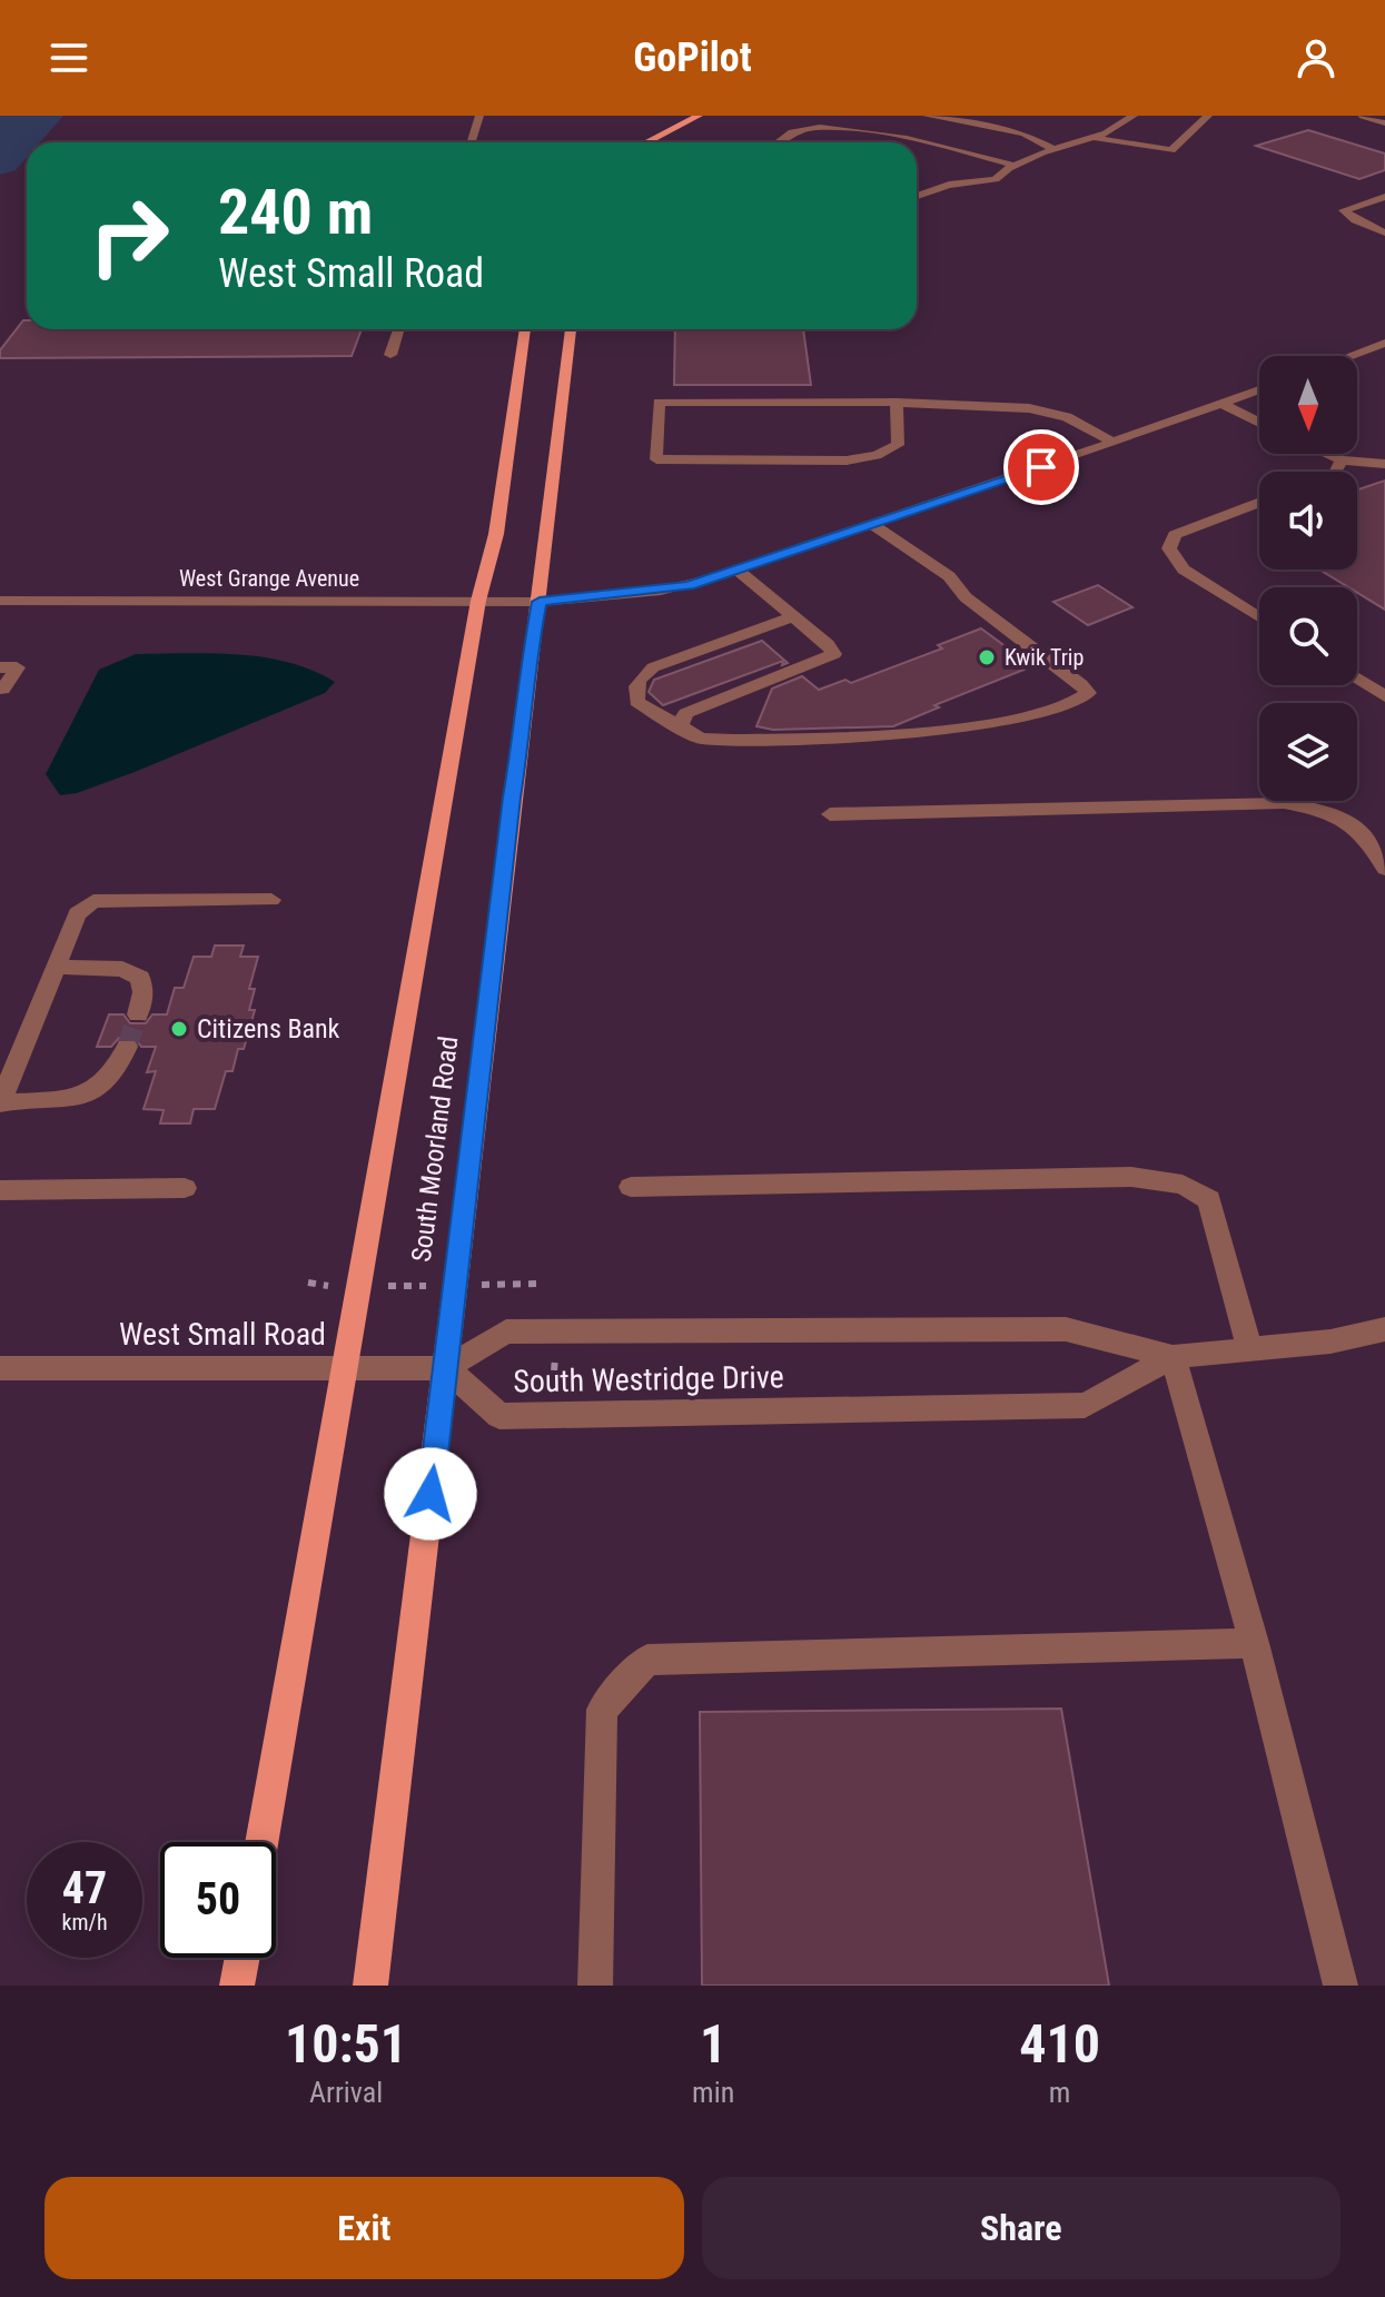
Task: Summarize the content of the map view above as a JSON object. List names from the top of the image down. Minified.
{"streets":{"main road":["South Moorland Road"],"street":["West Grange Avenue","West Small Road","South Westridge Drive"]},"crossings":[["West Grange Avenue","South Moorland Road"],["South Moorland Road","West Small Road"],["South Moorland Road","South Westridge Drive"],["West Small Road","South Westridge Drive"]],"places":["Kwik Trip","Citizens Bank"],"north":"bottom","page":{"header":"GoPilot","turn":["240 m","West Small Road"],"speed":"47 km/h","limit":"50","eta":["10:51","Arrival","1","min","410","m"],"buttons":["Exit","Share"]}}
